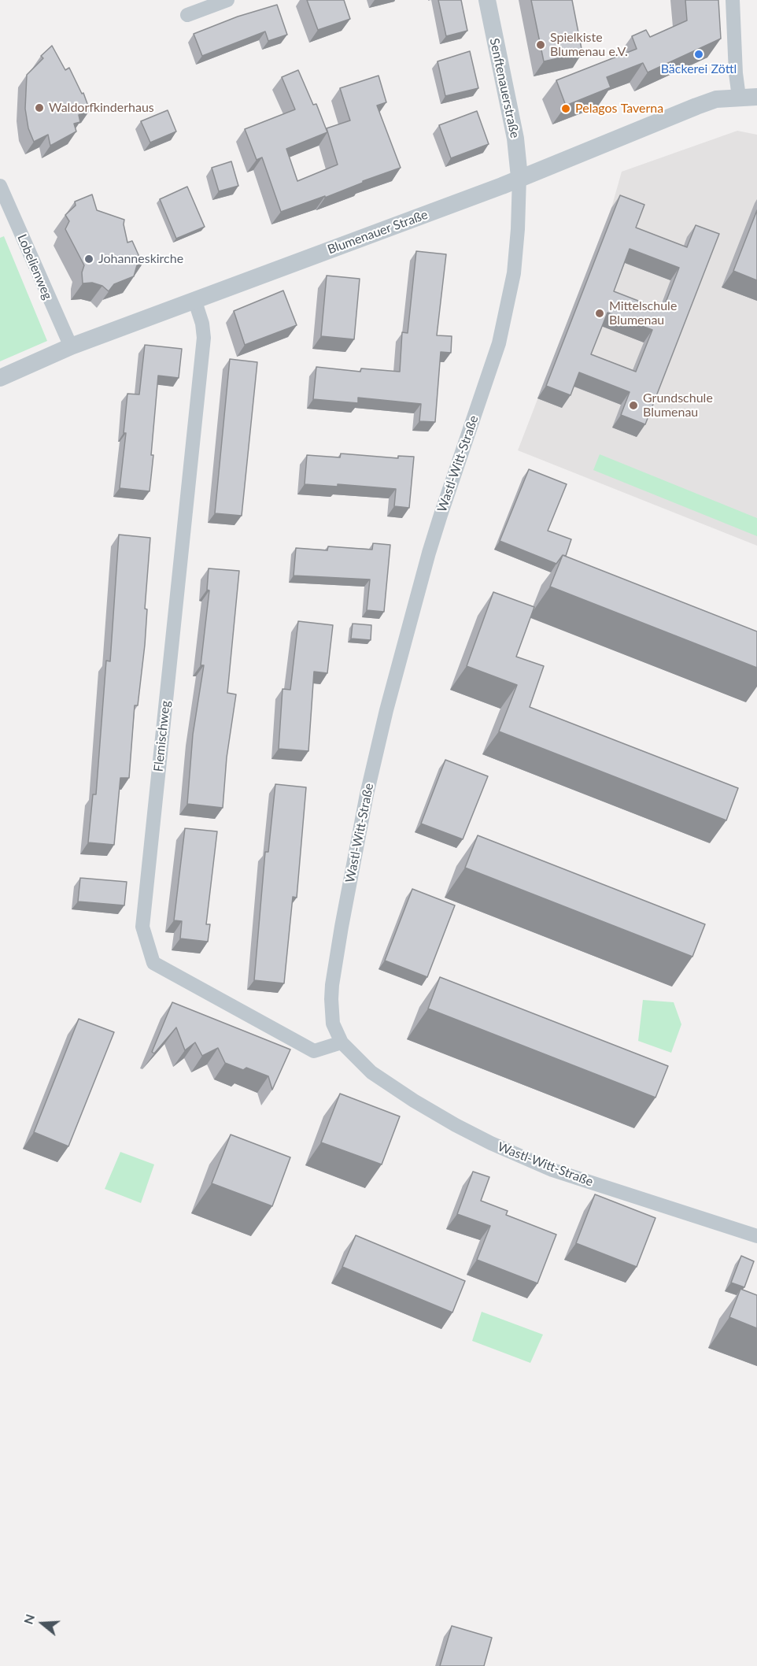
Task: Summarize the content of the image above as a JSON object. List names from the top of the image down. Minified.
{"streets":{"street":["Senftenauerstraße","Blumenauer Straße","Lobelienweg","Wastl-Witt-Straße","Flemischweg"]},"crossings":[["Senftenauerstraße","Blumenauer Straße"],["Senftenauerstraße","Wastl-Witt-Straße"],["Blumenauer Straße","Lobelienweg"],["Blumenauer Straße","Wastl-Witt-Straße"],["Blumenauer Straße","Flemischweg"],["Wastl-Witt-Straße","Flemischweg"]],"places":["Spielkiste Blumenau e.V.","Bäckerei Zöttl","Waldorfkinderhaus","Pelagos Taverna","Johanneskirche","Mittelschule Blumenau","Grundschule Blumenau"],"north":"left"}
